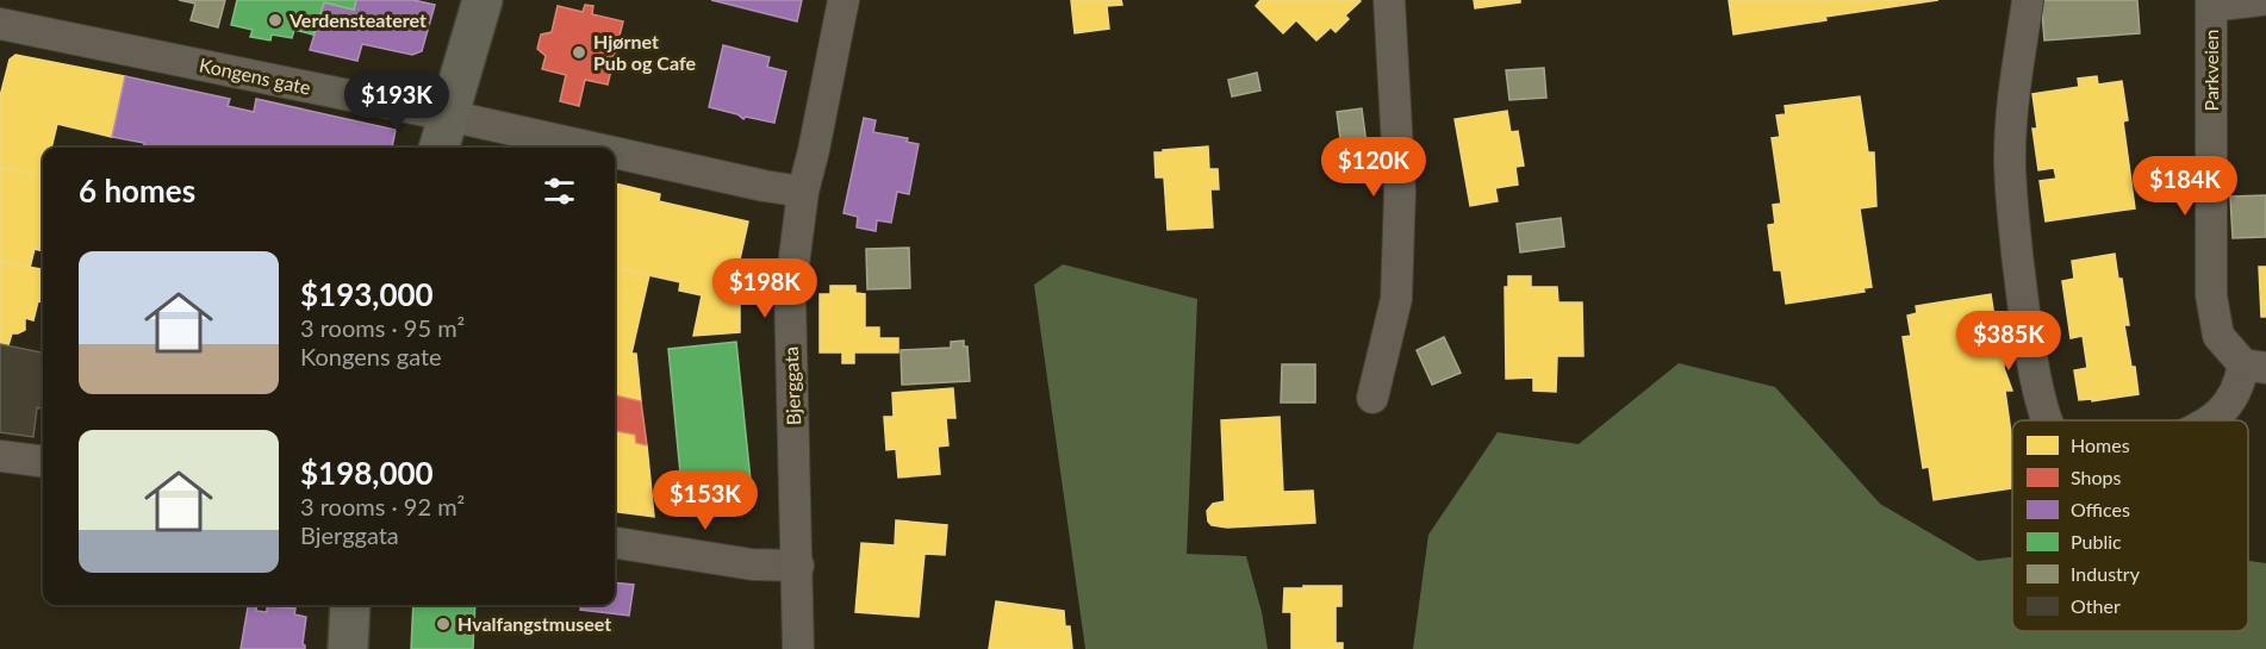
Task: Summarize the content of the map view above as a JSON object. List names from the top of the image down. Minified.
{"streets":{"street":["Parkveien","Kongens gate","Bjerggata"]},"crossings":[["Kongens gate","Bjerggata"]],"places":["Verdensteateret","Hjørnet Pub og Cafe","Hvalfangstmuseet"],"legend":["Homes","Shops","Offices","Public","Industry","Other"],"page":{"price":["$193K","$120K","$184K","$198K","$385K","$153K"],"heading":"6 homes","list":[{"name":"$193,000","note":"3 rooms · 95 m² · Kongens gate"},{"name":"$198,000","note":"3 rooms · 92 m² · Bjerggata"}]}}
